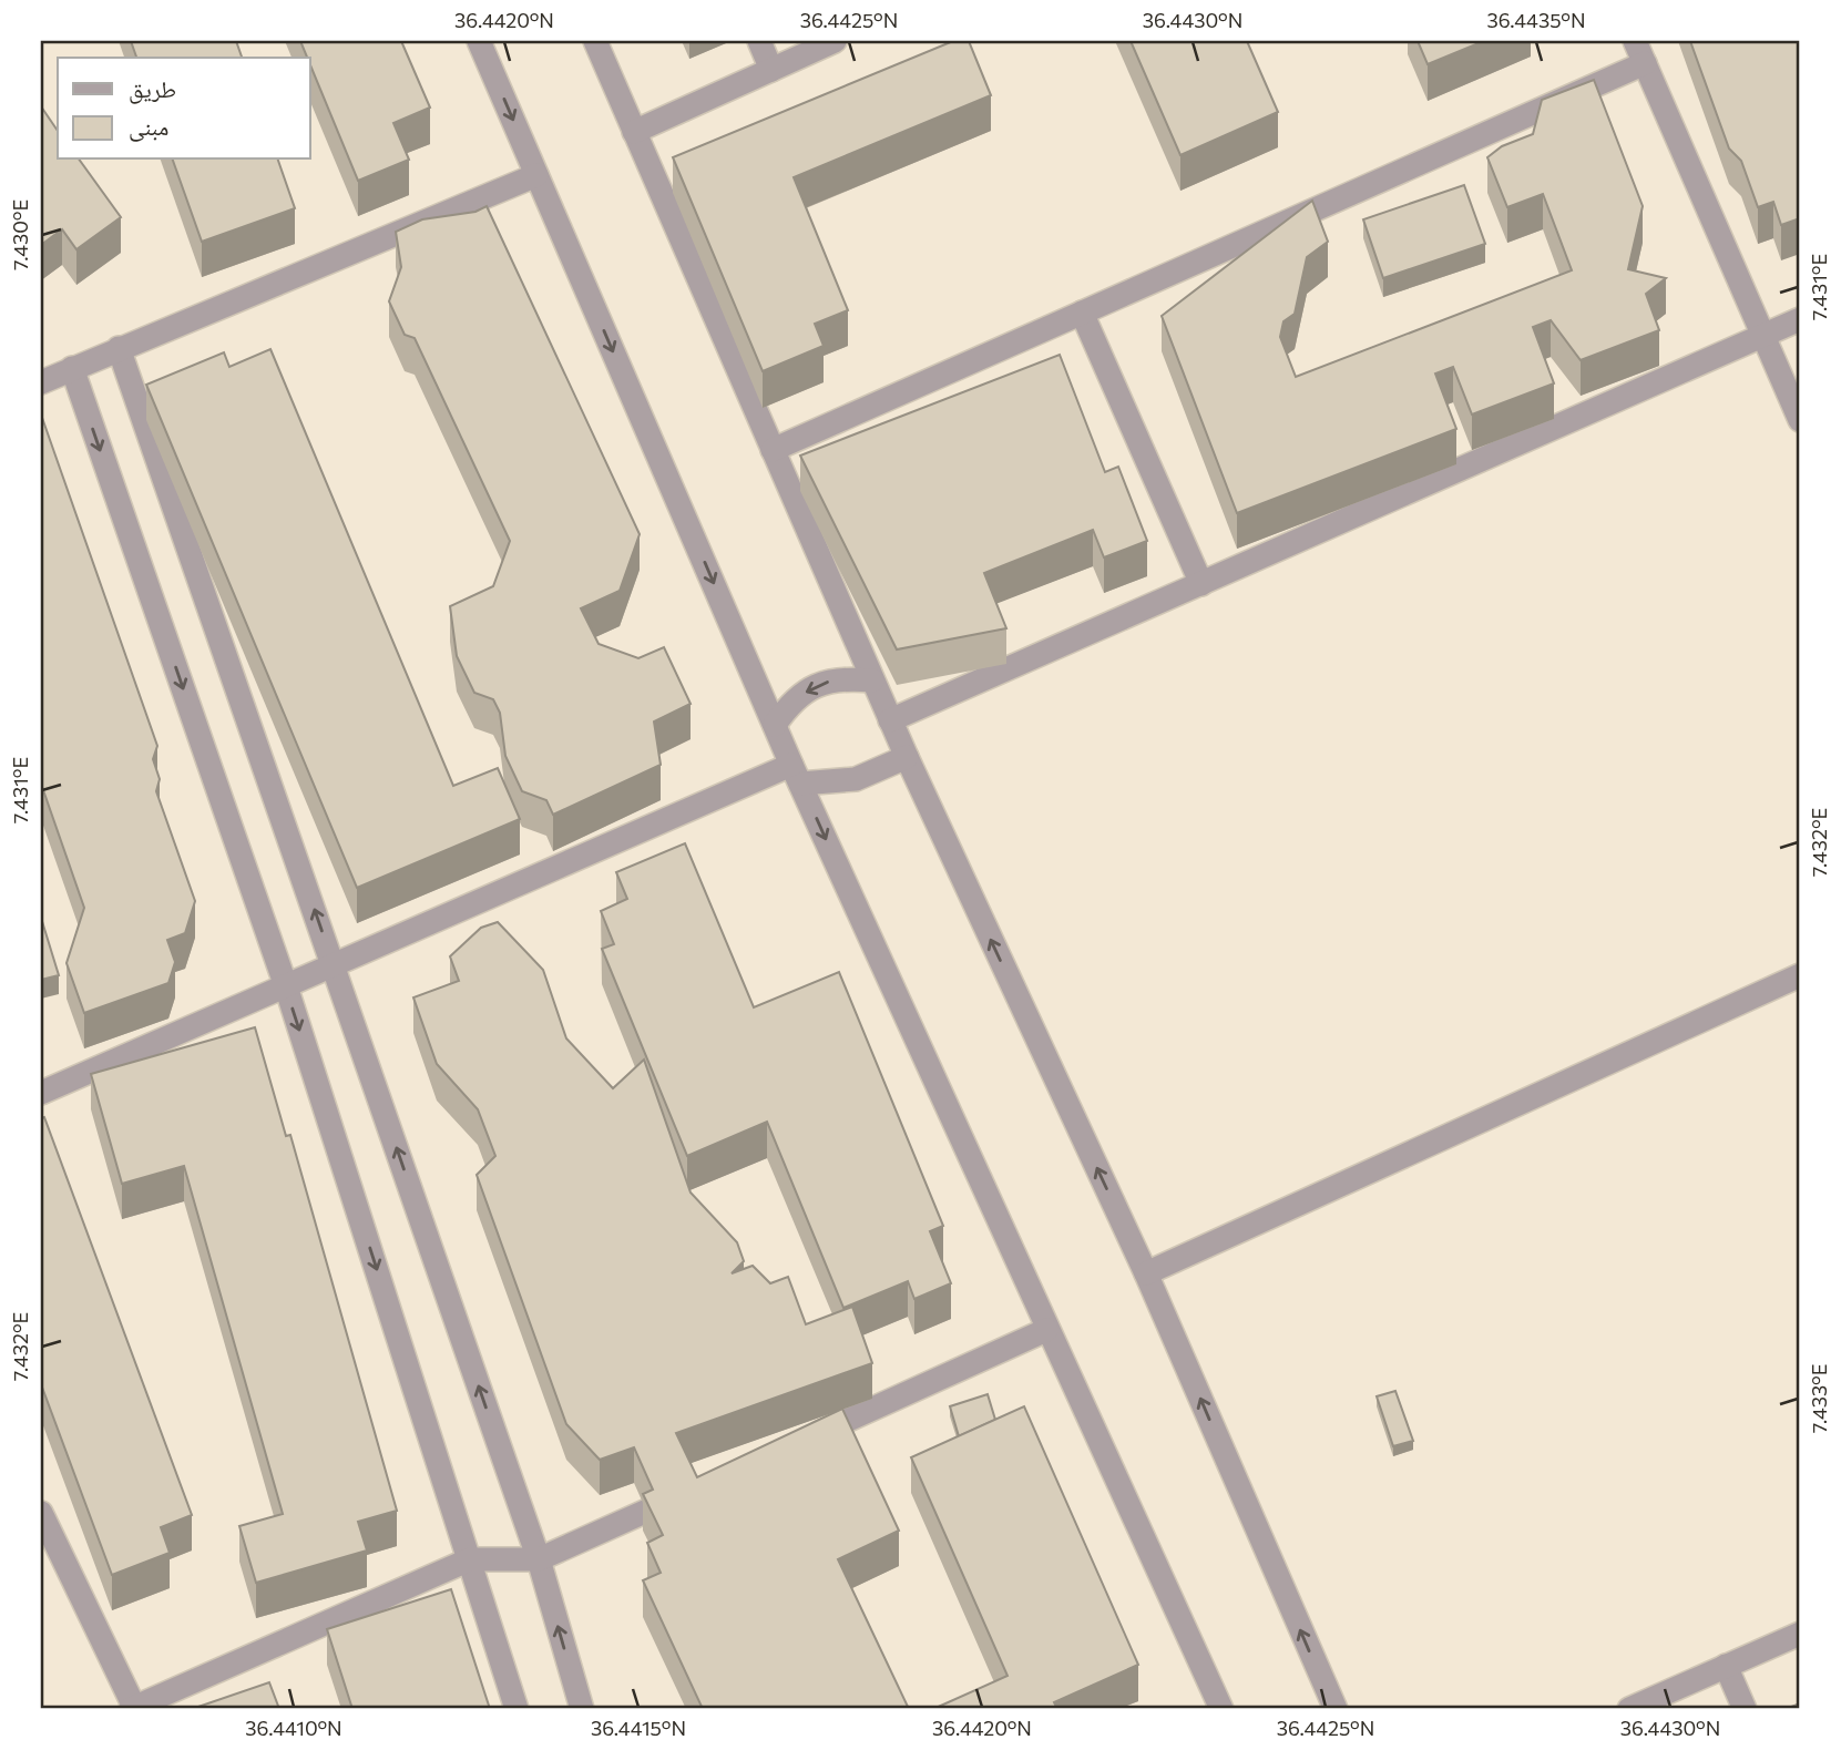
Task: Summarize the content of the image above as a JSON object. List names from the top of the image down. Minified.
{"legend":["طريق","مبنى"],"coordinates":["36.4420°N","36.4425°N","36.4430°N","36.4435°N","7.430°E","7.431°E","7.432°E","7.433°E","36.4410°N","36.4415°N"]}
